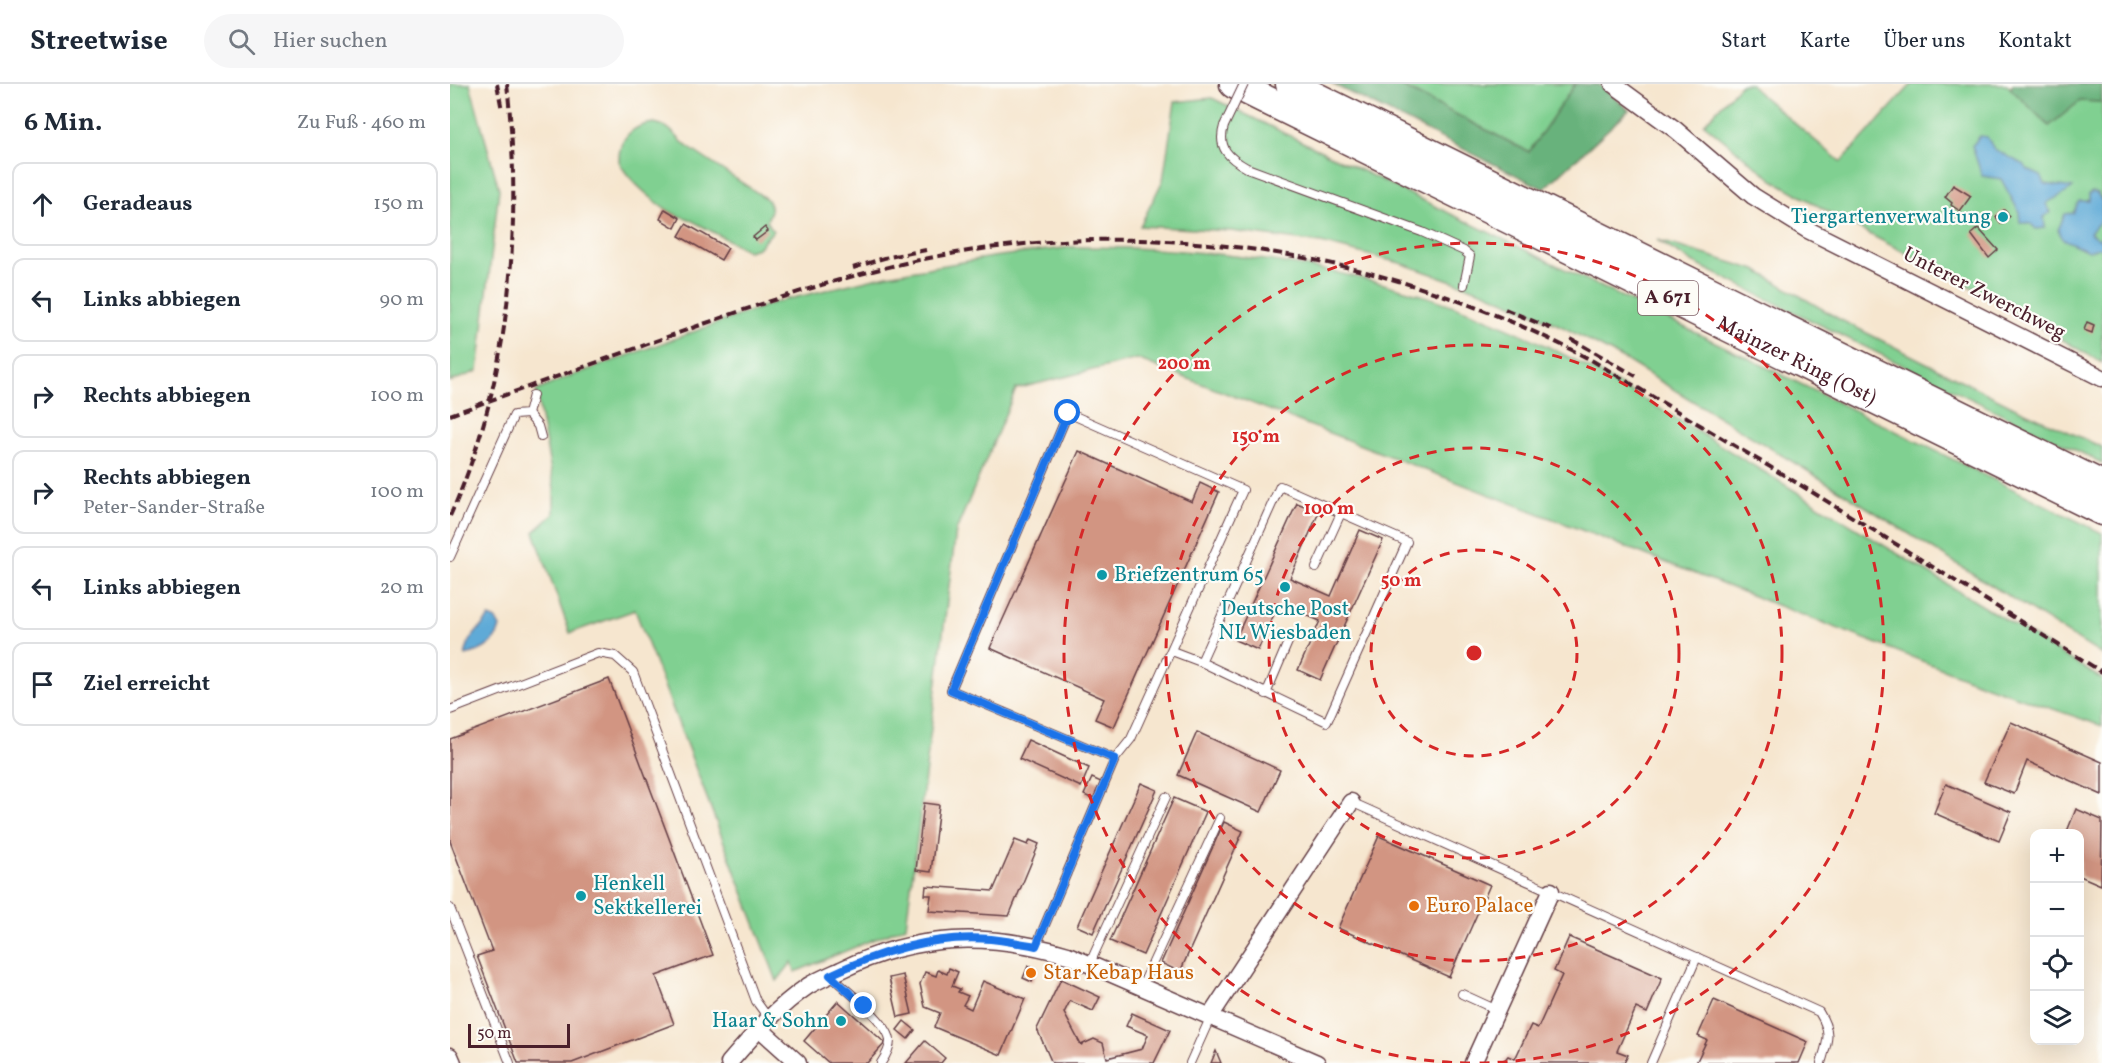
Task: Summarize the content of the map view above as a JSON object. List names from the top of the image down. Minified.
{"streets":{"highway":["A 671","Mainzer Ring (Ost)"],"street":["Unterer Zwerchweg"]},"places":["Tiergartenverwaltung","Briefzentrum 65","Deutsche Post NL Wiesbaden","Henkell Sektkellerei","Euro Palace","Star Kebap Haus","Haar & Sohn"],"scale_bar":"50 m","page":{"header":"Streetwise","search":"Hier suchen","nav":["Start","Karte","Über uns","Kontakt"],"heading":["6 Min.","Zu Fuß · 460 m"],"list":[["Geradeaus","150 m"],["Links abbiegen","90 m"],["Rechts abbiegen","100 m"],["Rechts abbiegen","Peter-Sander-Straße","100 m"],["Links abbiegen","20 m"],"Ziel erreicht"],"map_buttons":["+","−"],"scale":"50 m"},"rings":["200 m","150 m","100 m","50 m"]}
